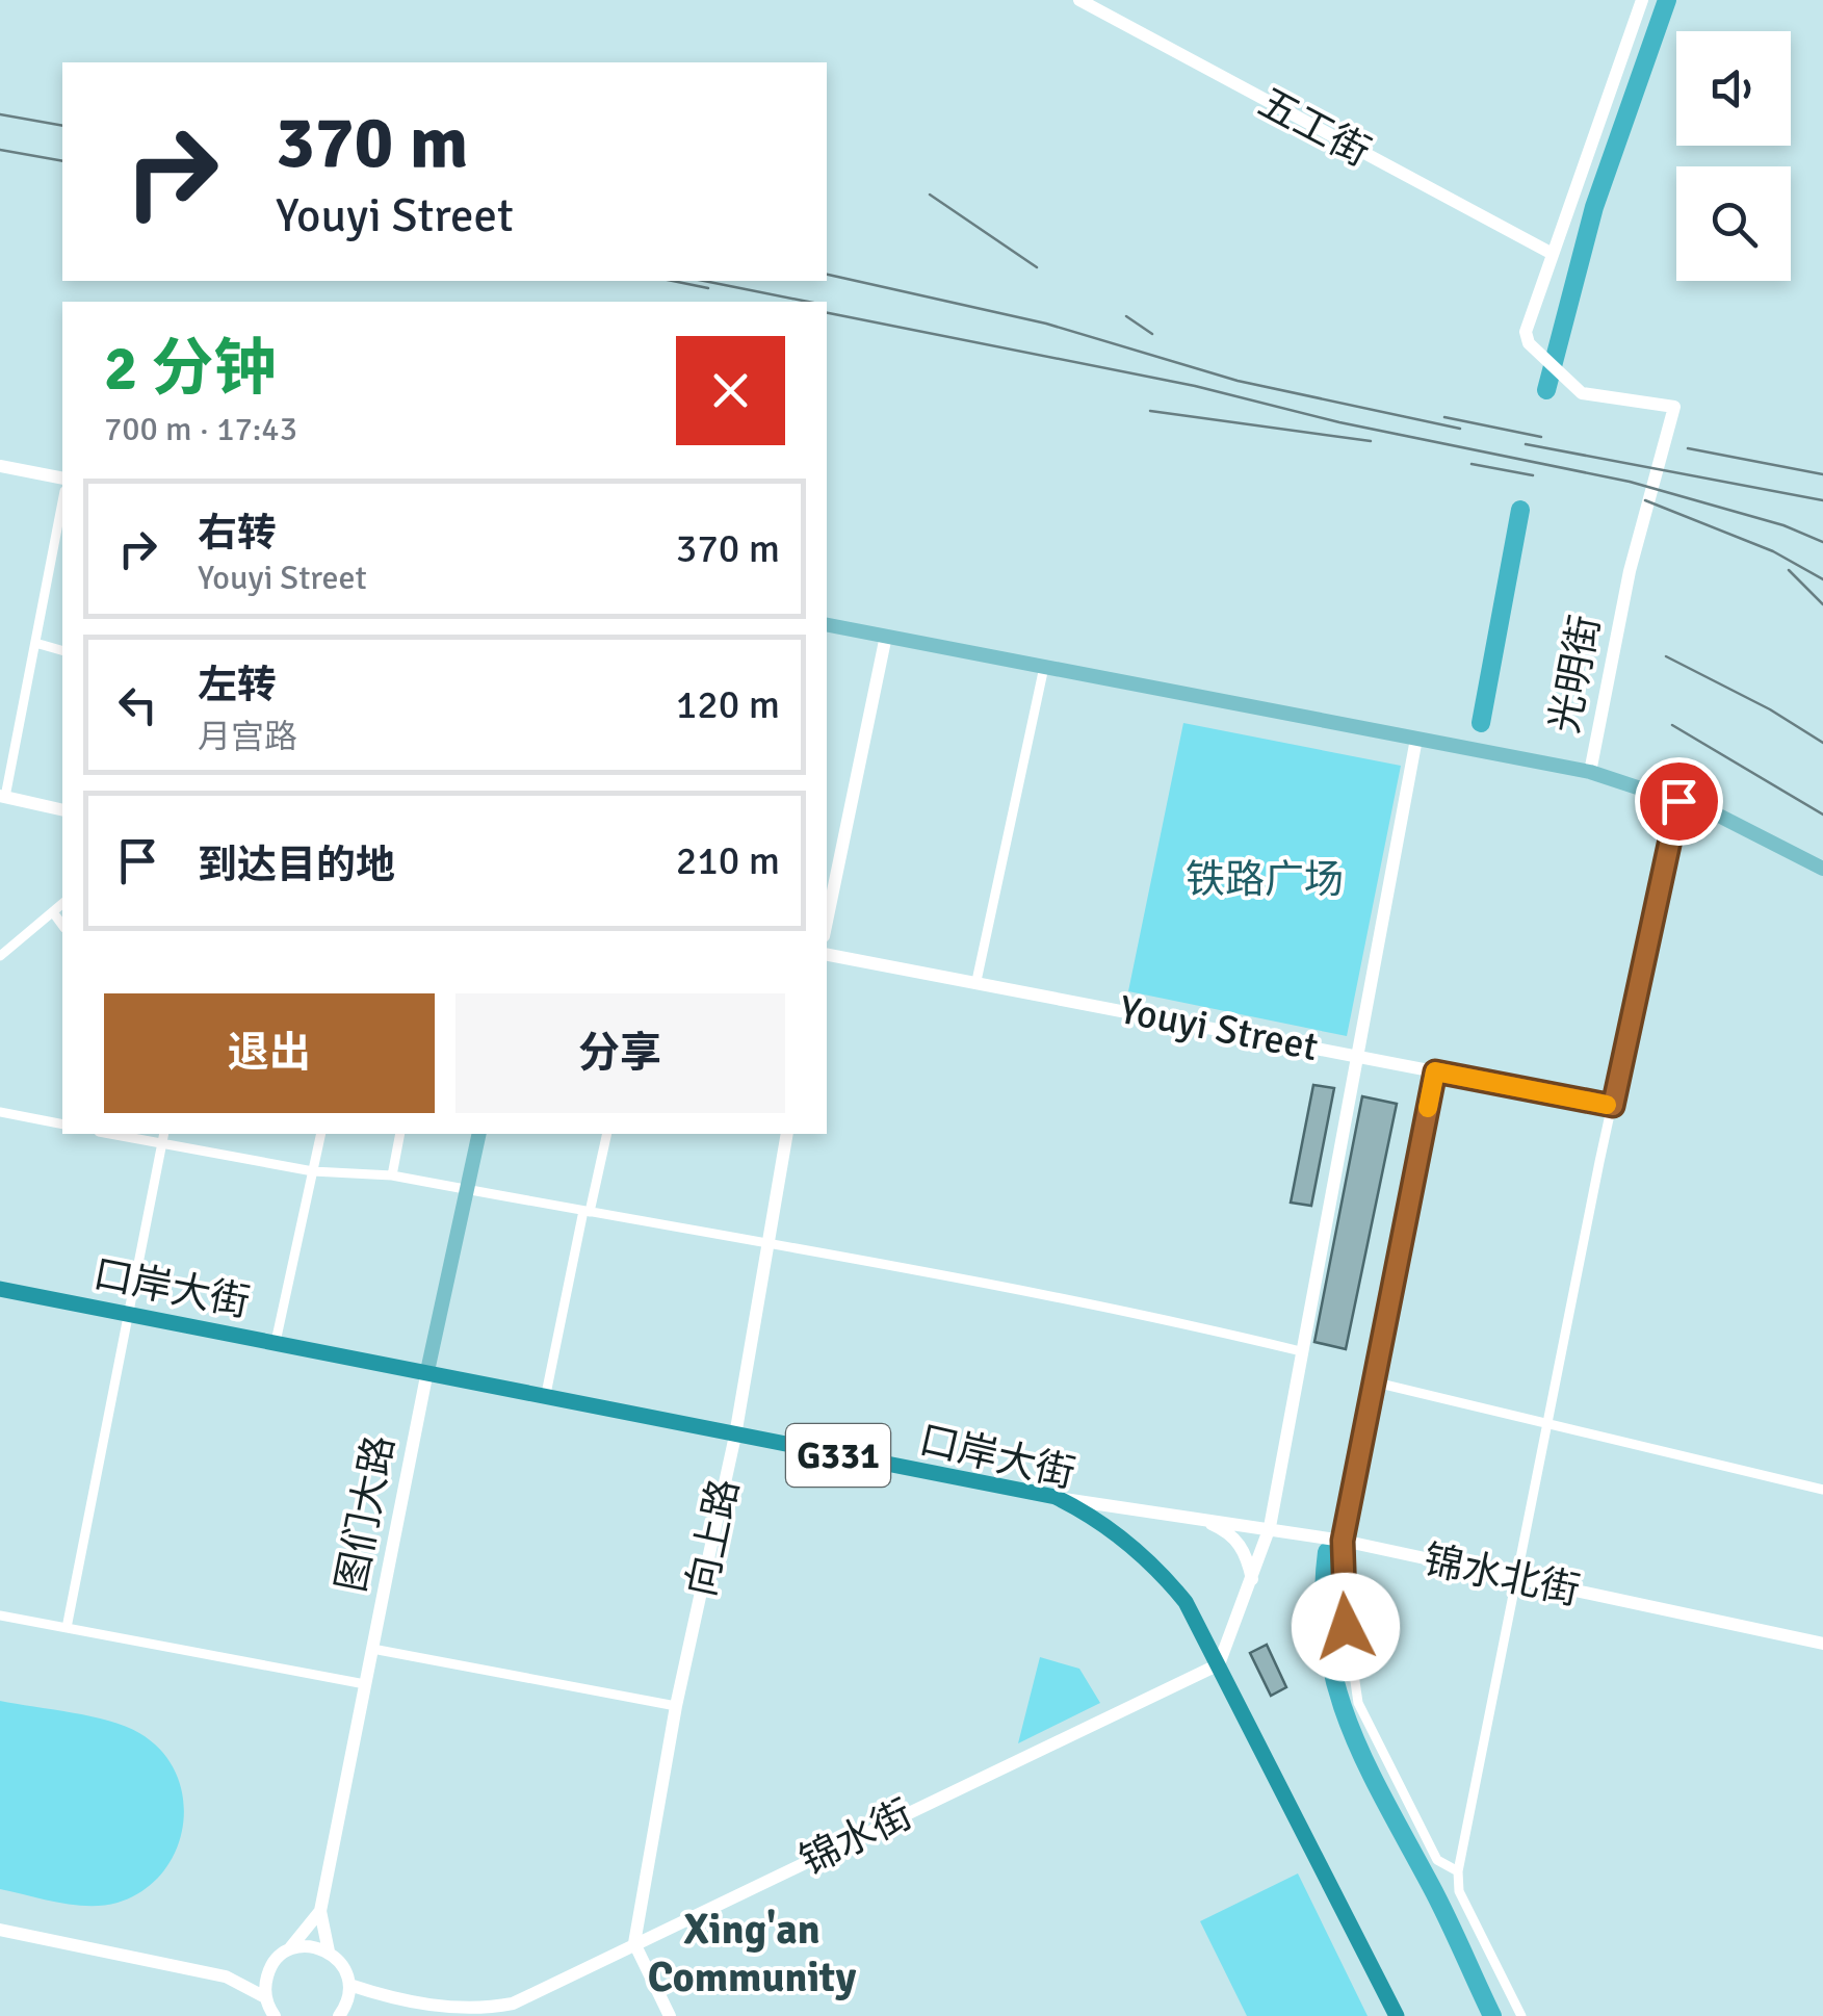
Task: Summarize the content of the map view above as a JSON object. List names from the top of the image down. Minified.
{"streets":{"highway":["口岸大街","G331"],"main road":["光明街","图们大路"],"street":["五工街","Youyi Street","向上路","锦水北街","锦水街"]},"crossings":[["五工街","光明街"],["口岸大街","图们大路"],["口岸大街","向上路"],["口岸大街","锦水北街"],["口岸大街","锦水街"],["向上路","锦水街"]],"districts":["Xing'an Community"],"parks":["铁路广场"],"page":{"turn":["370 m","Youyi Street"],"heading":["2 分钟","700 m · 17:43"],"list":[{"name":"右转","note":"Youyi Street","value":"370 m"},{"name":"左转","note":"月宫路","value":"120 m"},{"name":"到达目的地","value":"210 m"}],"buttons":["退出","分享"]}}
